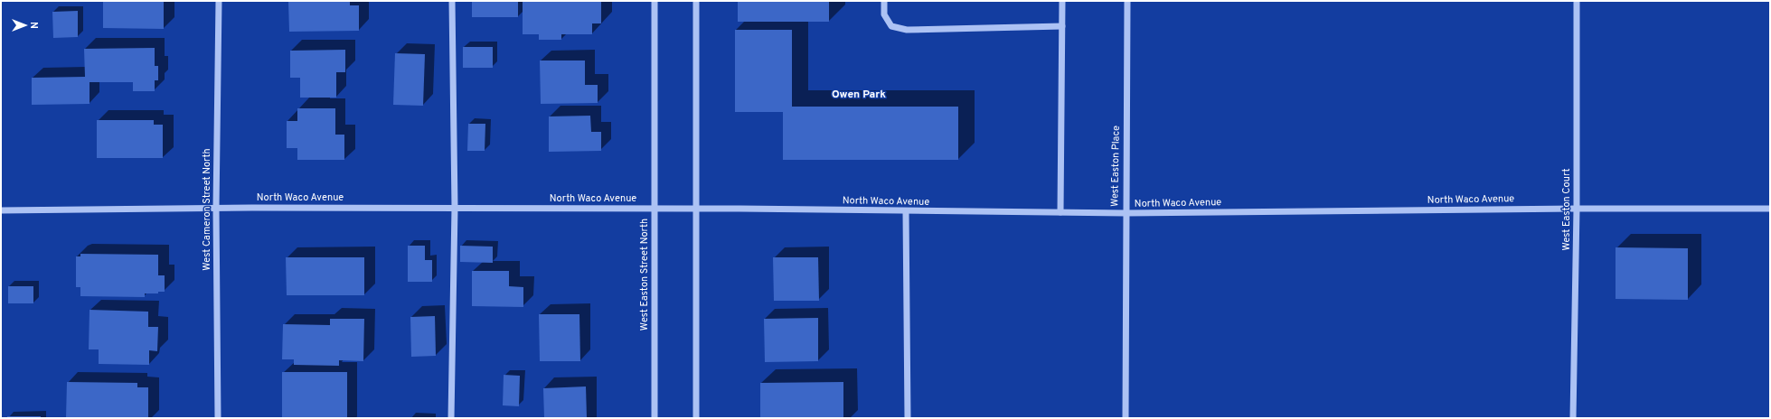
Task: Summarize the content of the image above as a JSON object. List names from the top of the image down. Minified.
{"streets":{"street":["West Easton Place","North Waco Avenue","West Cameron Street North","West Easton Court","West Easton Street North"]},"crossings":[["West Easton Place","North Waco Avenue"],["North Waco Avenue","West Cameron Street North"],["North Waco Avenue","West Easton Court"],["North Waco Avenue","West Easton Street North"]],"districts":["Owen Park"],"north":"right"}
